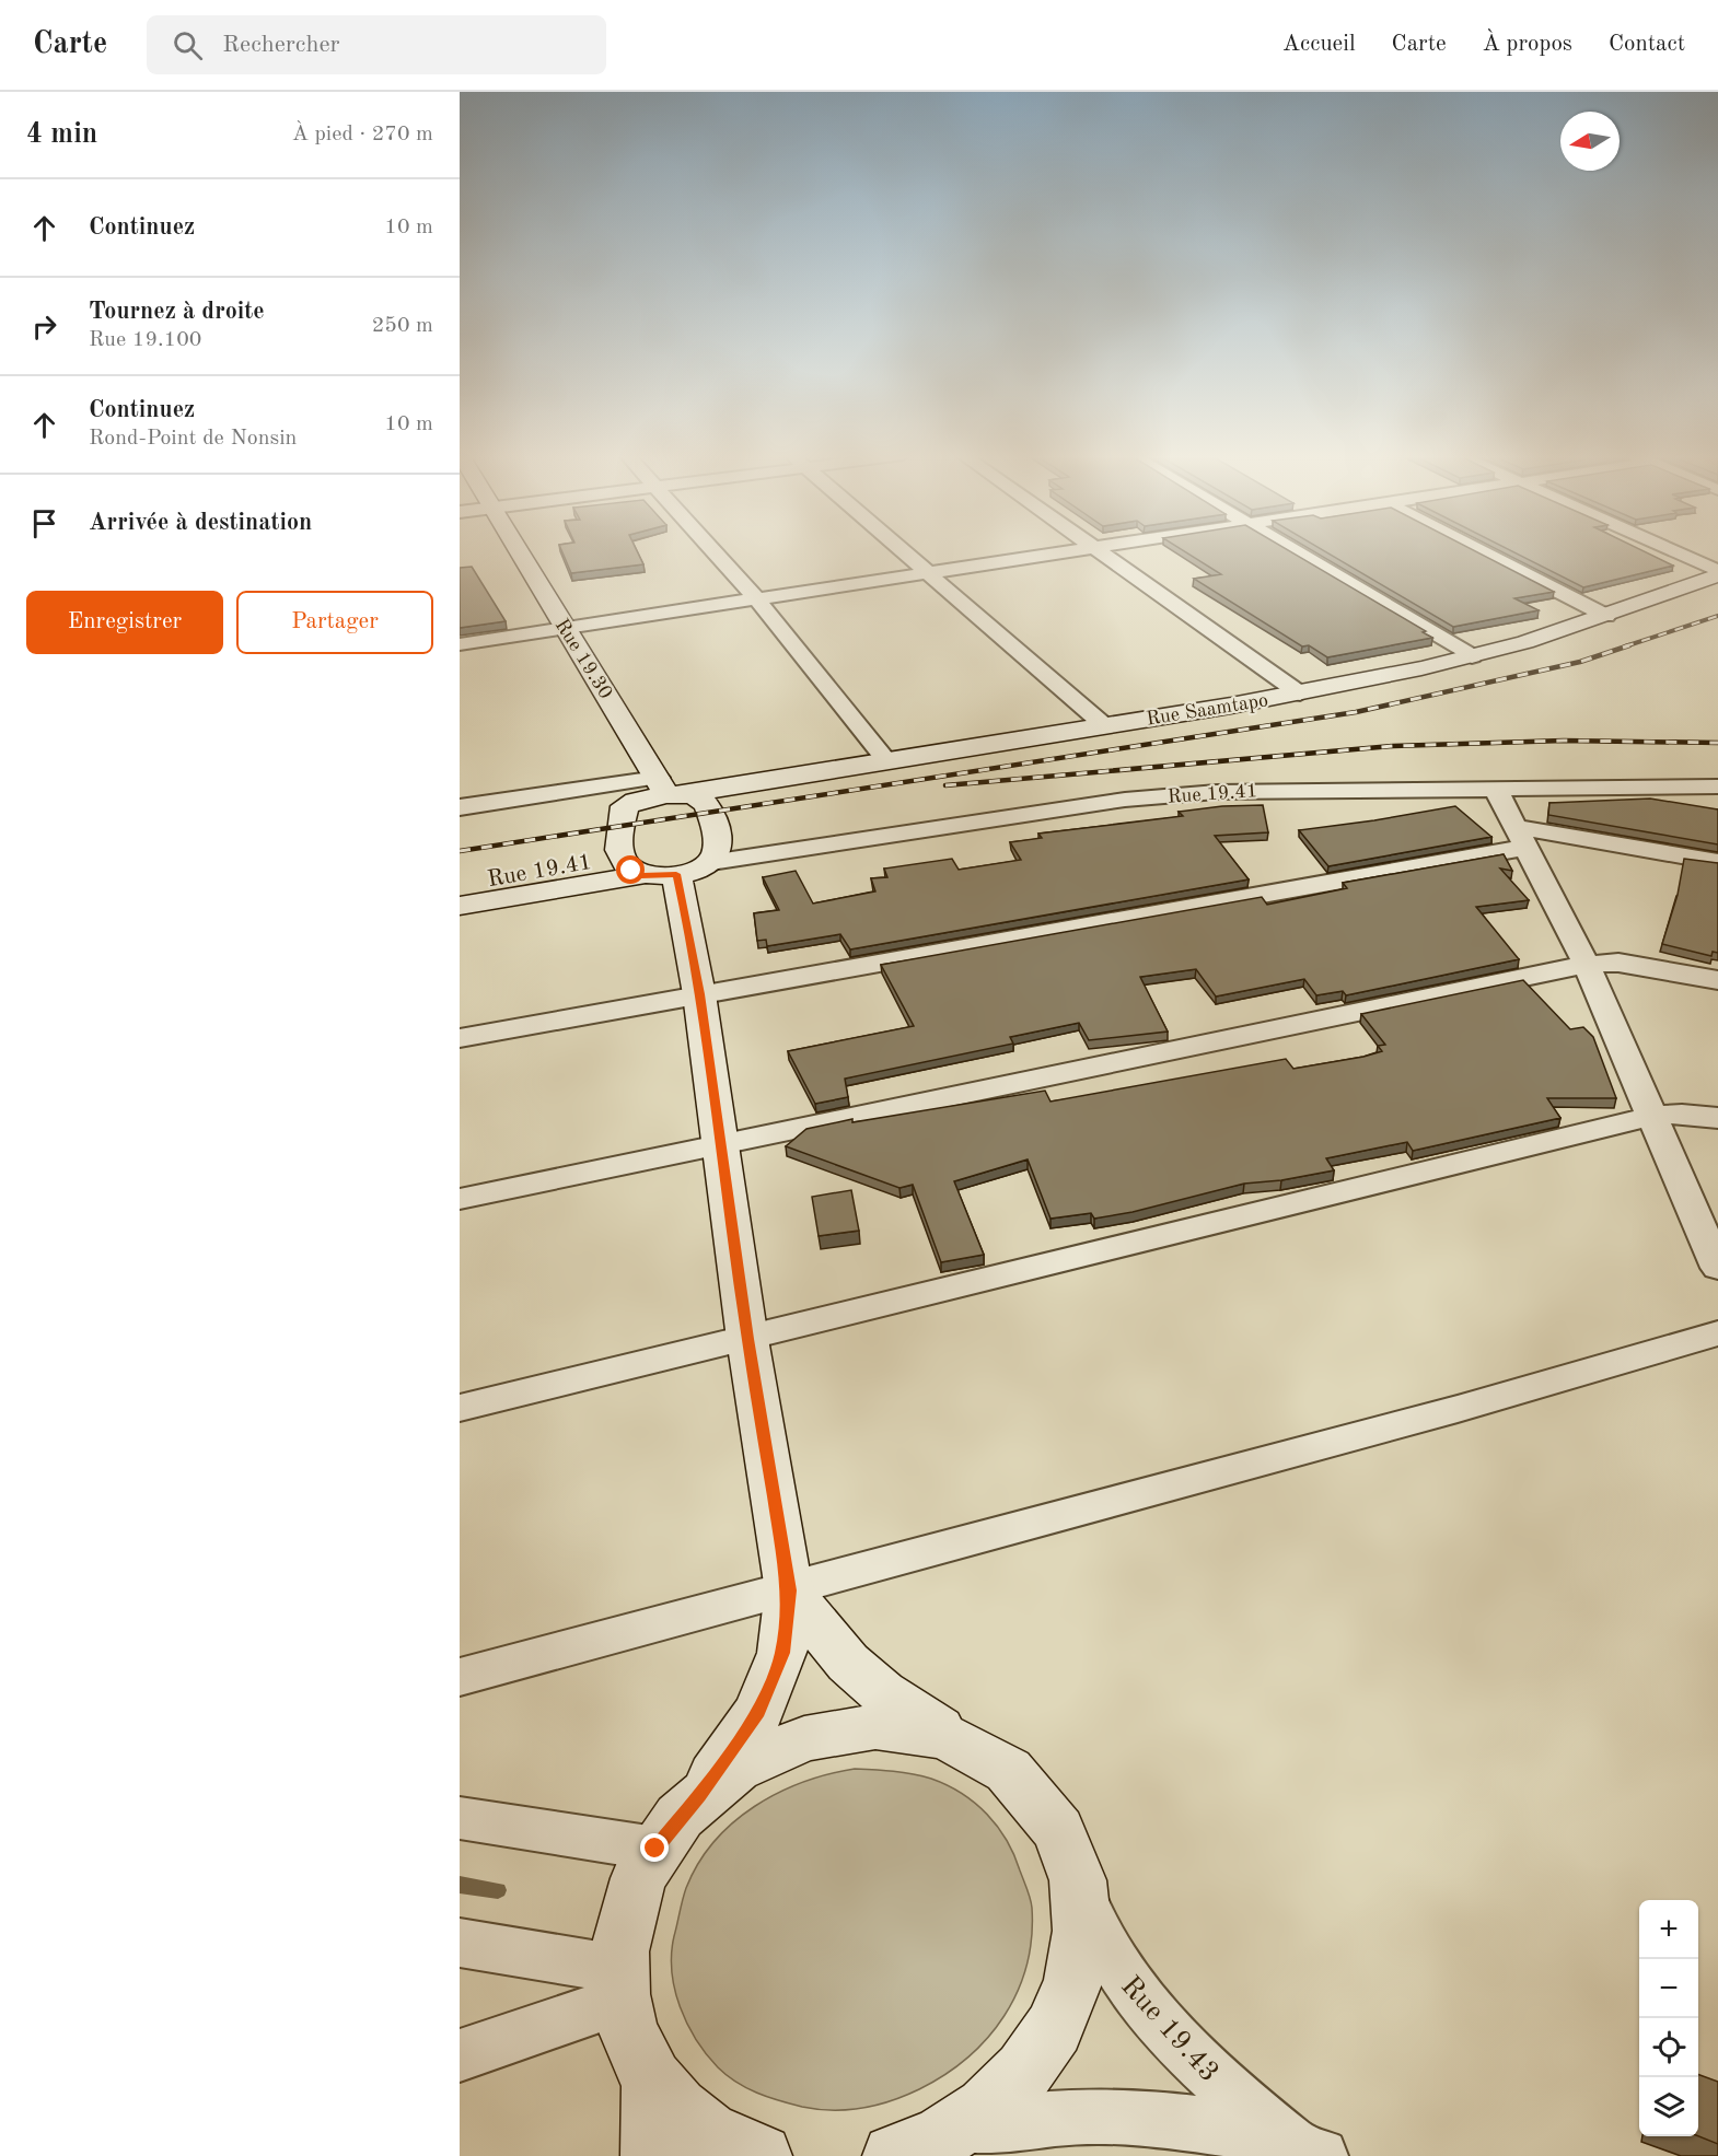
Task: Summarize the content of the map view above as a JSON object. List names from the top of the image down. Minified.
{"streets":{"street":["Rue 19.30","Rue Saamtapo","Rue 19.41","Rue 19.43"]},"crossings":[["Rue 19.30","Rue Saamtapo"],["Rue 19.30","Rue 19.41"],["Rue Saamtapo","Rue 19.41"]],"north":"left","page":{"header":"Carte","search":"Rechercher","nav":["Accueil","Carte","À propos","Contact"],"heading":["4 min","À pied · 270 m"],"list":[["Continuez","10 m"],["Tournez à droite","Rue 19.100","250 m"],["Continuez","Rond-Point de Nonsin","10 m"],"Arrivée à destination"],"buttons":["Enregistrer","Partager"],"map_buttons":["+","−"]}}
